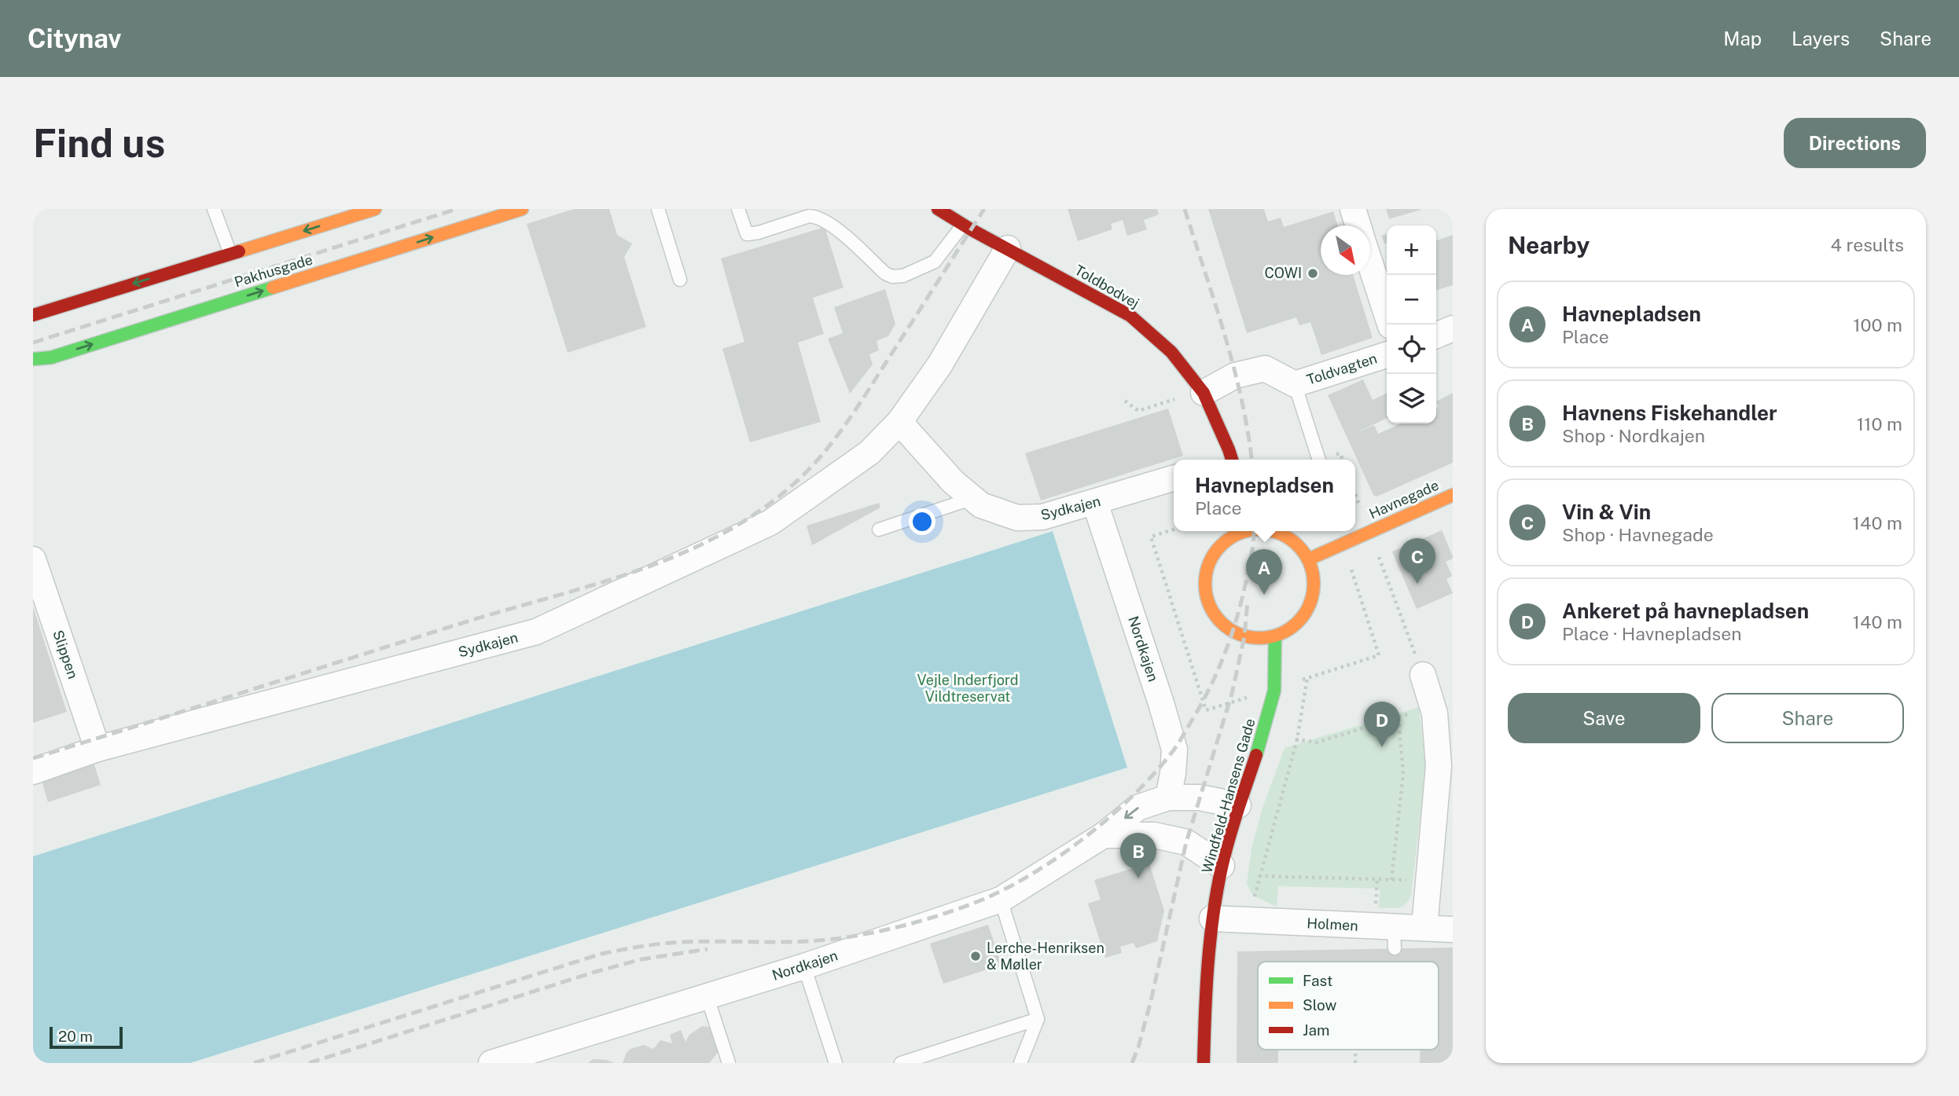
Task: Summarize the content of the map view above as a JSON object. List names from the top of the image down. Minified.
{"streets":{"main road":["Pakhusgade","Toldbodvej","Havnegade","Windfeld-Hansens Gade"],"street":["Toldvagten","Sydkajen","Nordkajen","Slippen","Holmen"]},"crossings":[["Toldbodvej","Toldvagten"],["Toldbodvej","Sydkajen"],["Sydkajen","Nordkajen"],["Sydkajen","Slippen"],["Nordkajen","Windfeld-Hansens Gade"],["Windfeld-Hansens Gade","Holmen"]],"parks":["Vejle Inderfjord Vildtreservat"],"places":["COWI","Lerche-Henriksen & Møller"],"legend":["Fast","Slow","Jam"],"scale_bar":"20 m","north":"bottom right","page":{"header":"Citynav","nav":["Map","Layers","Share"],"buttons":["Directions",["Save","Share"]],"title":"Find us","heading":["Nearby","4 results"],"map_buttons":["+","−"],"list":[{"mark":"A","name":"Havnepladsen","note":"Place","value":"100 m"},{"mark":"B","name":"Havnens Fiskehandler","note":"Shop · Nordkajen","value":"110 m"},{"mark":"C","name":"Vin & Vin","note":"Shop · Havnegade","value":"140 m"},{"mark":"D","name":"Ankeret på havnepladsen","note":"Place · Havnepladsen","value":"140 m"}],"popup":["Havnepladsen","Place"],"pins":["C","A","D","B"],"scale":"20 m"}}
